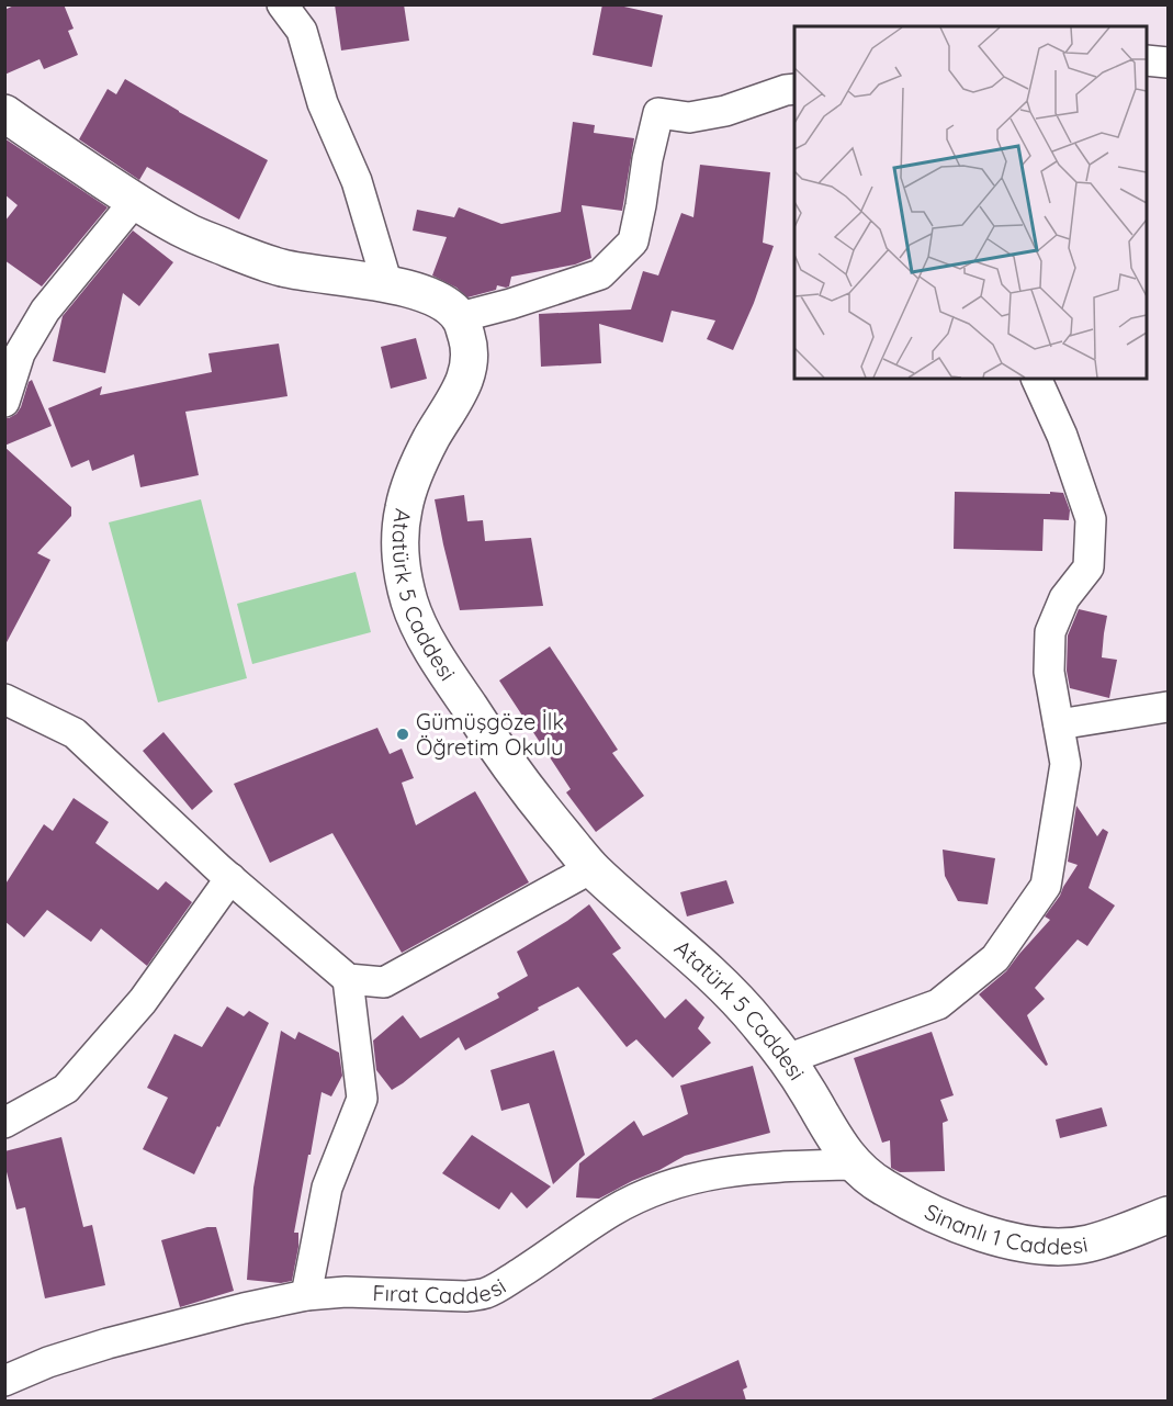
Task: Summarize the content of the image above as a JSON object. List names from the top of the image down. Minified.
{"streets":{"main road":["Atatürk 5 Caddesi","Sinanlı 1 Caddesi"],"street":["Fırat Caddesi"]},"crossings":[["Atatürk 5 Caddesi","Sinanlı 1 Caddesi"],["Atatürk 5 Caddesi","Fırat Caddesi"],["Sinanlı 1 Caddesi","Fırat Caddesi"]],"places":["Gümüşgöze İlk Öğretim Okulu"]}
